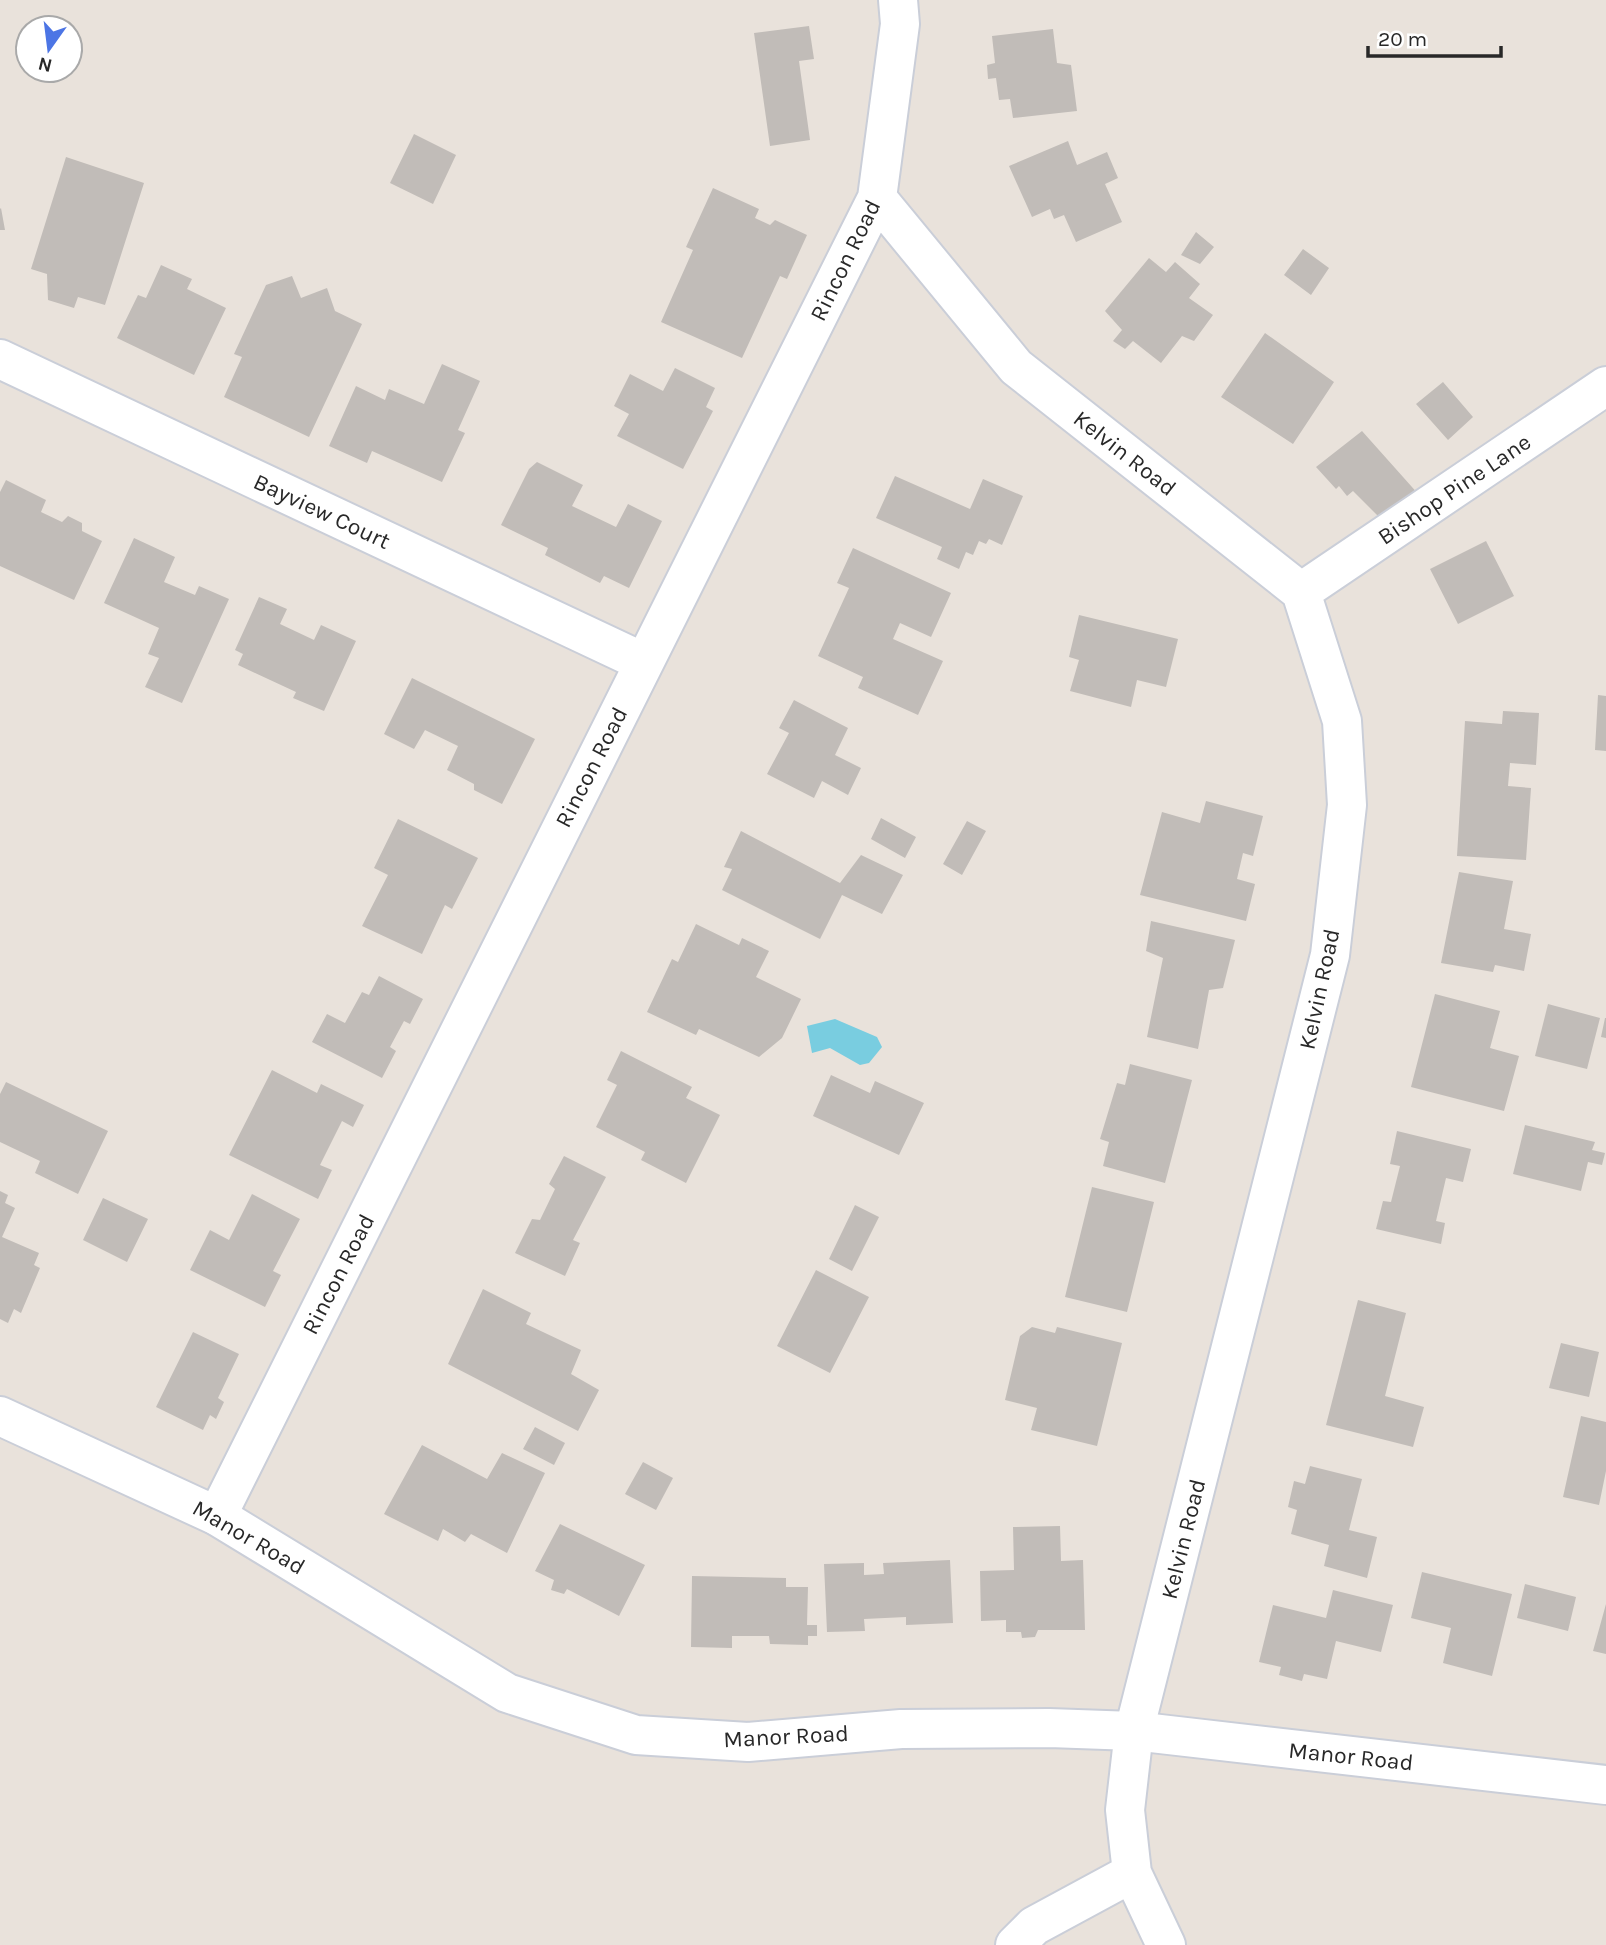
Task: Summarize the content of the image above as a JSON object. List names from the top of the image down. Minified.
{"streets":{"street":["Rincon Road","Kelvin Road","Bishop Pine Lane","Bayview Court","Manor Road"]},"crossings":[["Rincon Road","Kelvin Road"],["Rincon Road","Bayview Court"],["Rincon Road","Manor Road"],["Kelvin Road","Bishop Pine Lane"],["Kelvin Road","Manor Road"]],"scale_bar":"20 m","north":"bottom"}
